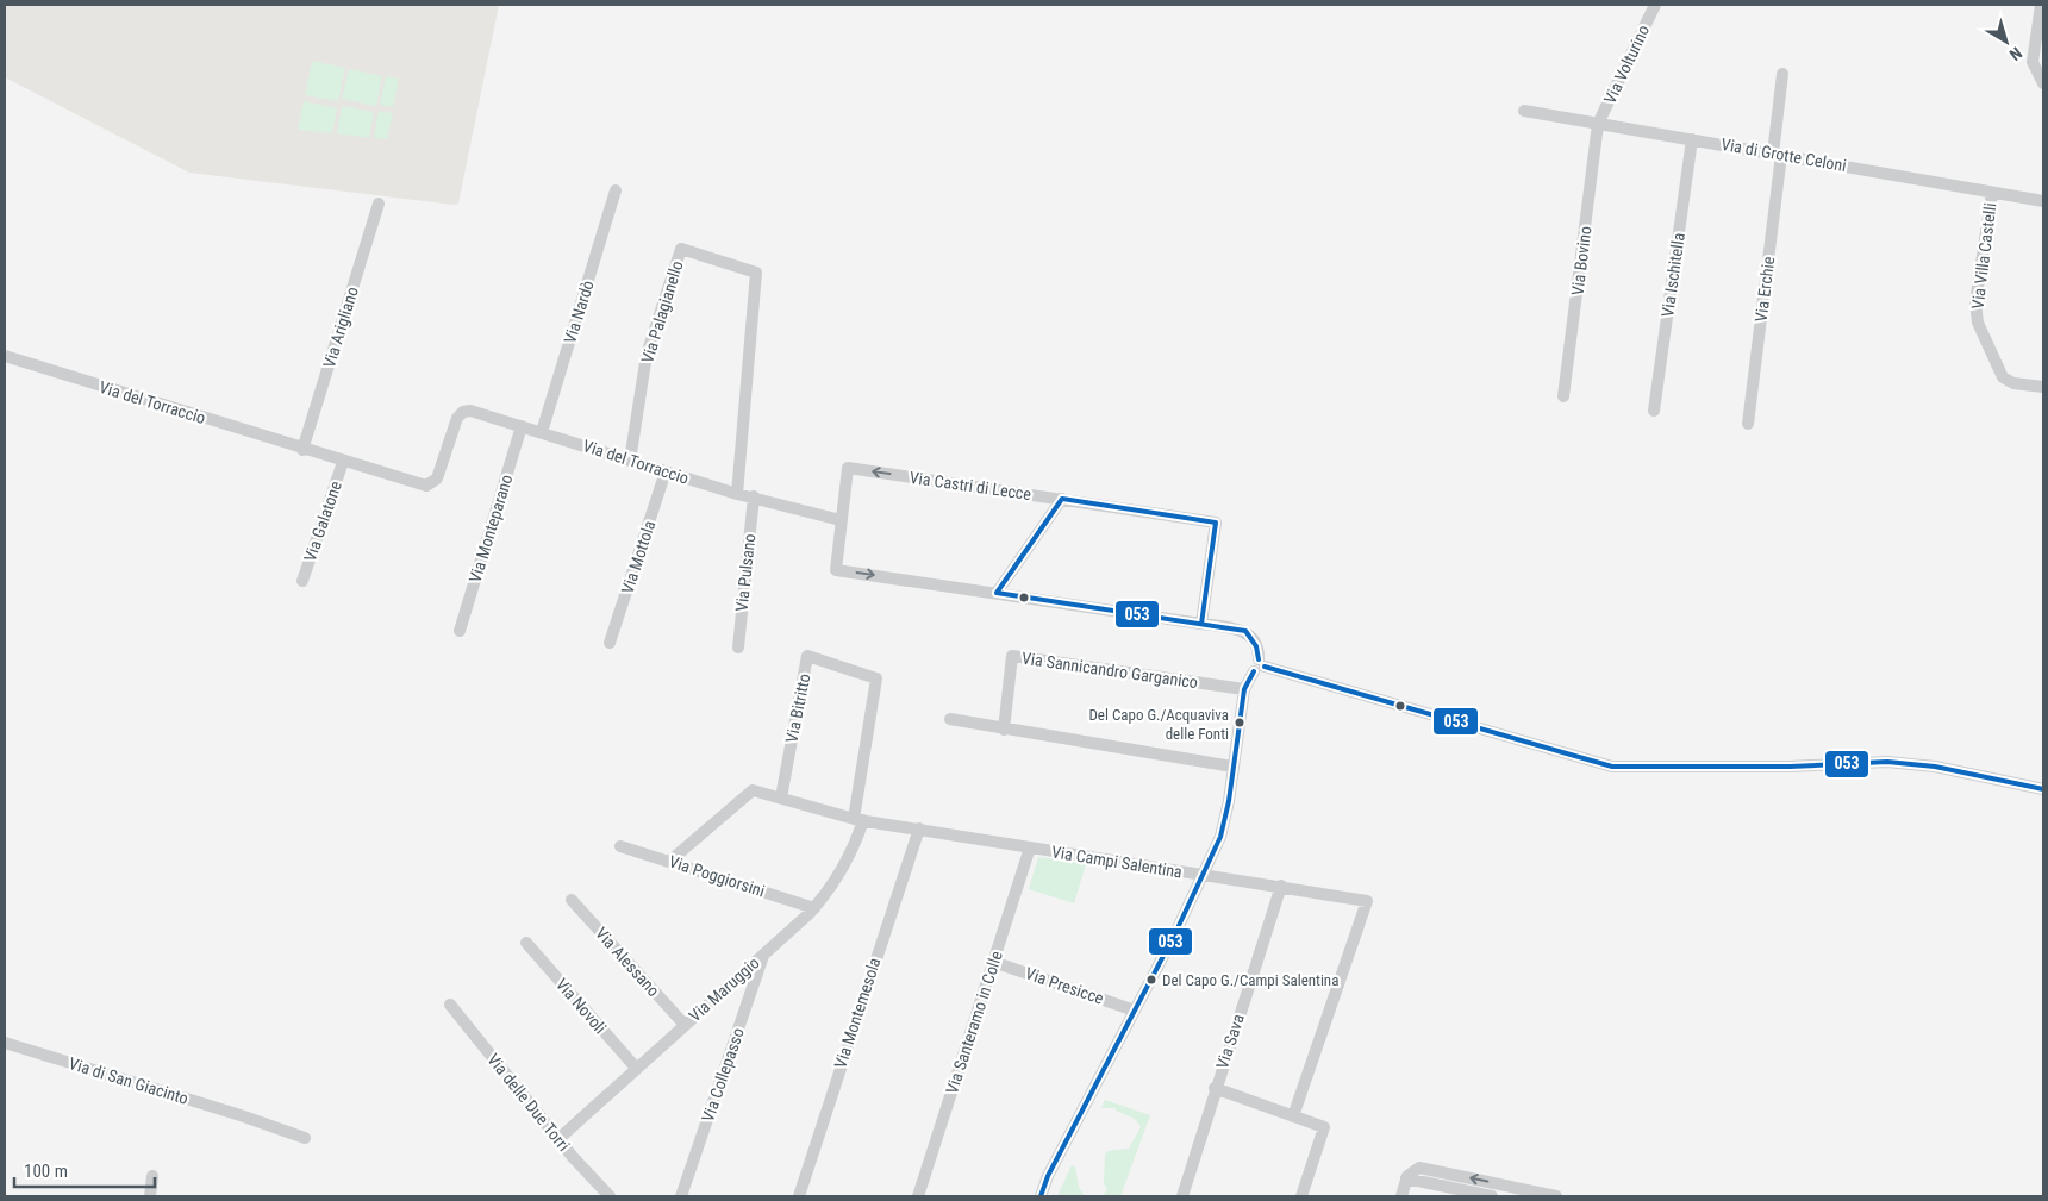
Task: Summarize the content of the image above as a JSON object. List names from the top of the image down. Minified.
{"streets":{"street":["Via Volturino","Via di Grotte Celoni","Via Villa Castelli","Via Bovino","Via Ischitella","Via Erchie","Via Nardò","Via Palagianello","Via Arigliano","Via del Torraccio","Via Castri di Lecce","Via Galatone","Via Monteparano","Via Mottola","Via Pulsano","Via Sannicandro Garganico","Via Bitritto","Via Campi Salentina","Via Poggiorsini","Via Alessano","Via Presicce","Via Maruggio","Via Novoli","Via Montemesola","Via Santeramo in Colle","Via Sava","Via Collepasso","Via di San Giacinto","Via delle Due Torri"]},"crossings":[["Via Volturino","Via di Grotte Celoni"],["Via Volturino","Via Bovino"],["Via di Grotte Celoni","Via Villa Castelli"],["Via di Grotte Celoni","Via Bovino"],["Via di Grotte Celoni","Via Ischitella"],["Via di Grotte Celoni","Via Erchie"],["Via Nardò","Via del Torraccio"],["Via Palagianello","Via del Torraccio"],["Via Arigliano","Via del Torraccio"],["Via del Torraccio","Via Castri di Lecce"],["Via del Torraccio","Via Galatone"],["Via del Torraccio","Via Monteparano"],["Via del Torraccio","Via Mottola"],["Via del Torraccio","Via Pulsano"],["Via Bitritto","Via Campi Salentina"],["Via Bitritto","Via Maruggio"],["Via Campi Salentina","Via Poggiorsini"],["Via Campi Salentina","Via Maruggio"],["Via Campi Salentina","Via Montemesola"],["Via Campi Salentina","Via Santeramo in Colle"],["Via Campi Salentina","Via Sava"],["Via Poggiorsini","Via Maruggio"],["Via Alessano","Via Maruggio"],["Via Presicce","Via Santeramo in Colle"],["Via Maruggio","Via Novoli"],["Via Maruggio","Via Collepasso"],["Via Maruggio","Via delle Due Torri"]],"one_way":["Via Castri di Lecce"],"places":["Del Capo G./Acquaviva delle Fonti","Del Capo G./Campi Salentina"],"lines":["transit line 053"],"scale_bar":"100 m","north":"bottom right"}
